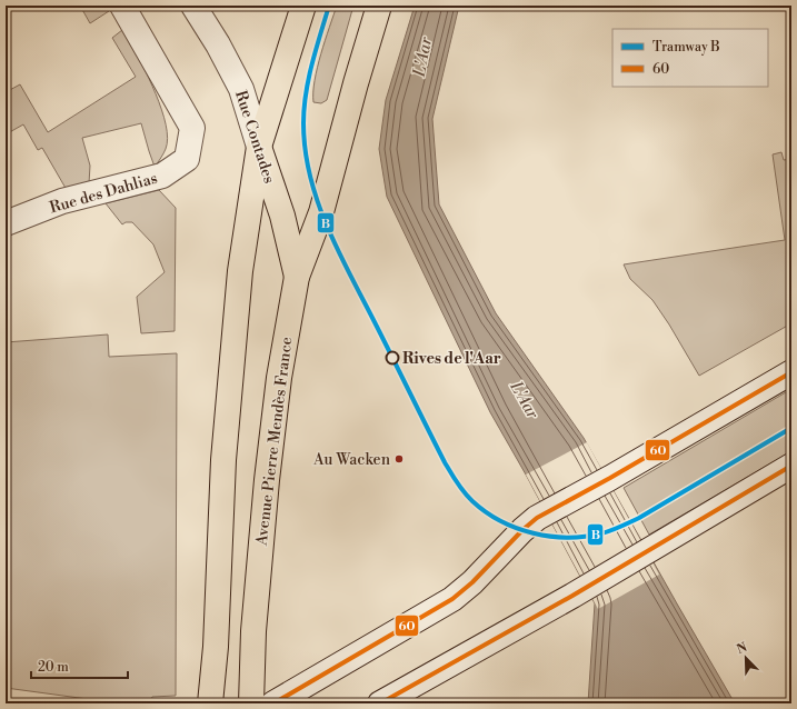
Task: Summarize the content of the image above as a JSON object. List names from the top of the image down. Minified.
{"streets":{"main road":["Rue Contades","Rue des Dahlias","Avenue Pierre Mendès France"]},"crossings":[["Rue Contades","Avenue Pierre Mendès France"]],"water":["L'Aar"],"places":["Rives de l'Aar","Au Wacken"],"lines":["tram line B","transit line 60"],"legend":["Tramway B","60"],"scale_bar":"20 m","north":"top left"}
